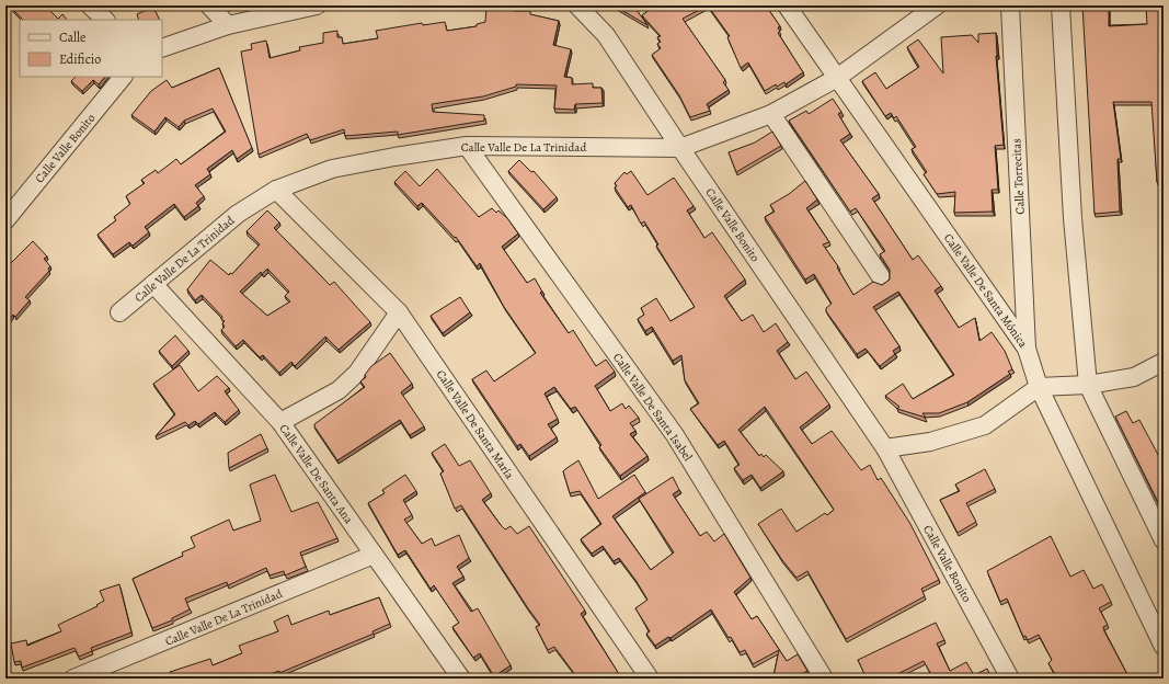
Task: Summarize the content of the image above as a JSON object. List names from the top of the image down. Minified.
{"streets":{"street":["Calle Valle De La Trinidad","Calle Valle Bonito","Calle Torrecitas","Calle Valle De Santa Mónica","Calle Valle De Santa Isabel","Calle Valle De Santa María","Calle Valle De Santa Ana"]},"crossings":[["Calle Valle De La Trinidad","Calle Valle Bonito"],["Calle Valle De La Trinidad","Calle Valle De Santa Mónica"],["Calle Valle De La Trinidad","Calle Valle De Santa Isabel"],["Calle Valle De La Trinidad","Calle Valle De Santa María"],["Calle Valle De La Trinidad","Calle Valle De Santa Ana"],["Calle Torrecitas","Calle Valle De Santa Mónica"]],"legend":["Calle","Edificio"]}
